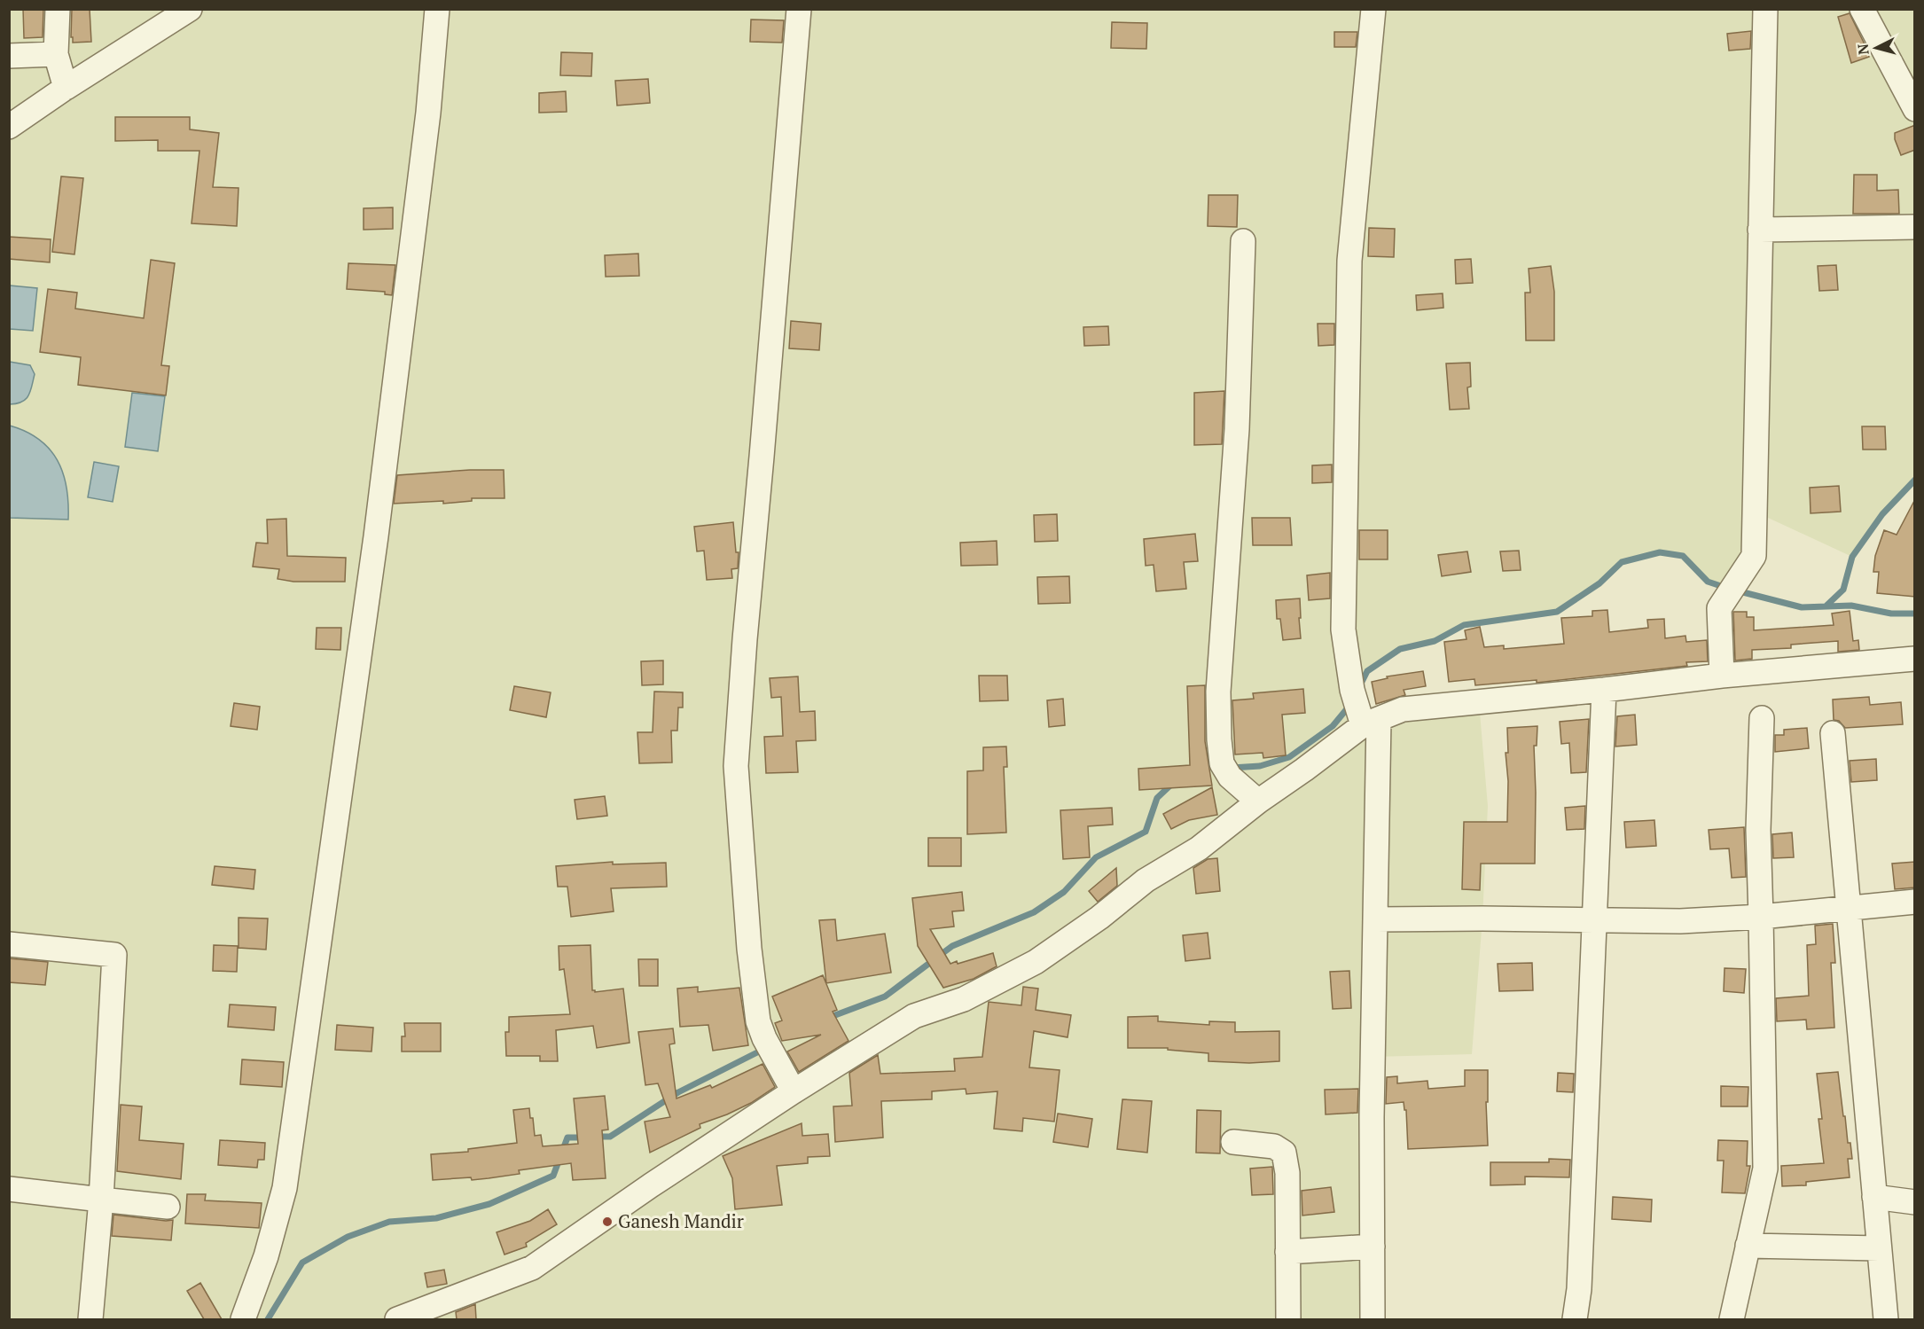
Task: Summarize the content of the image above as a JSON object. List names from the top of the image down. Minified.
{"places":["Ganesh Mandir"],"north":"left"}
